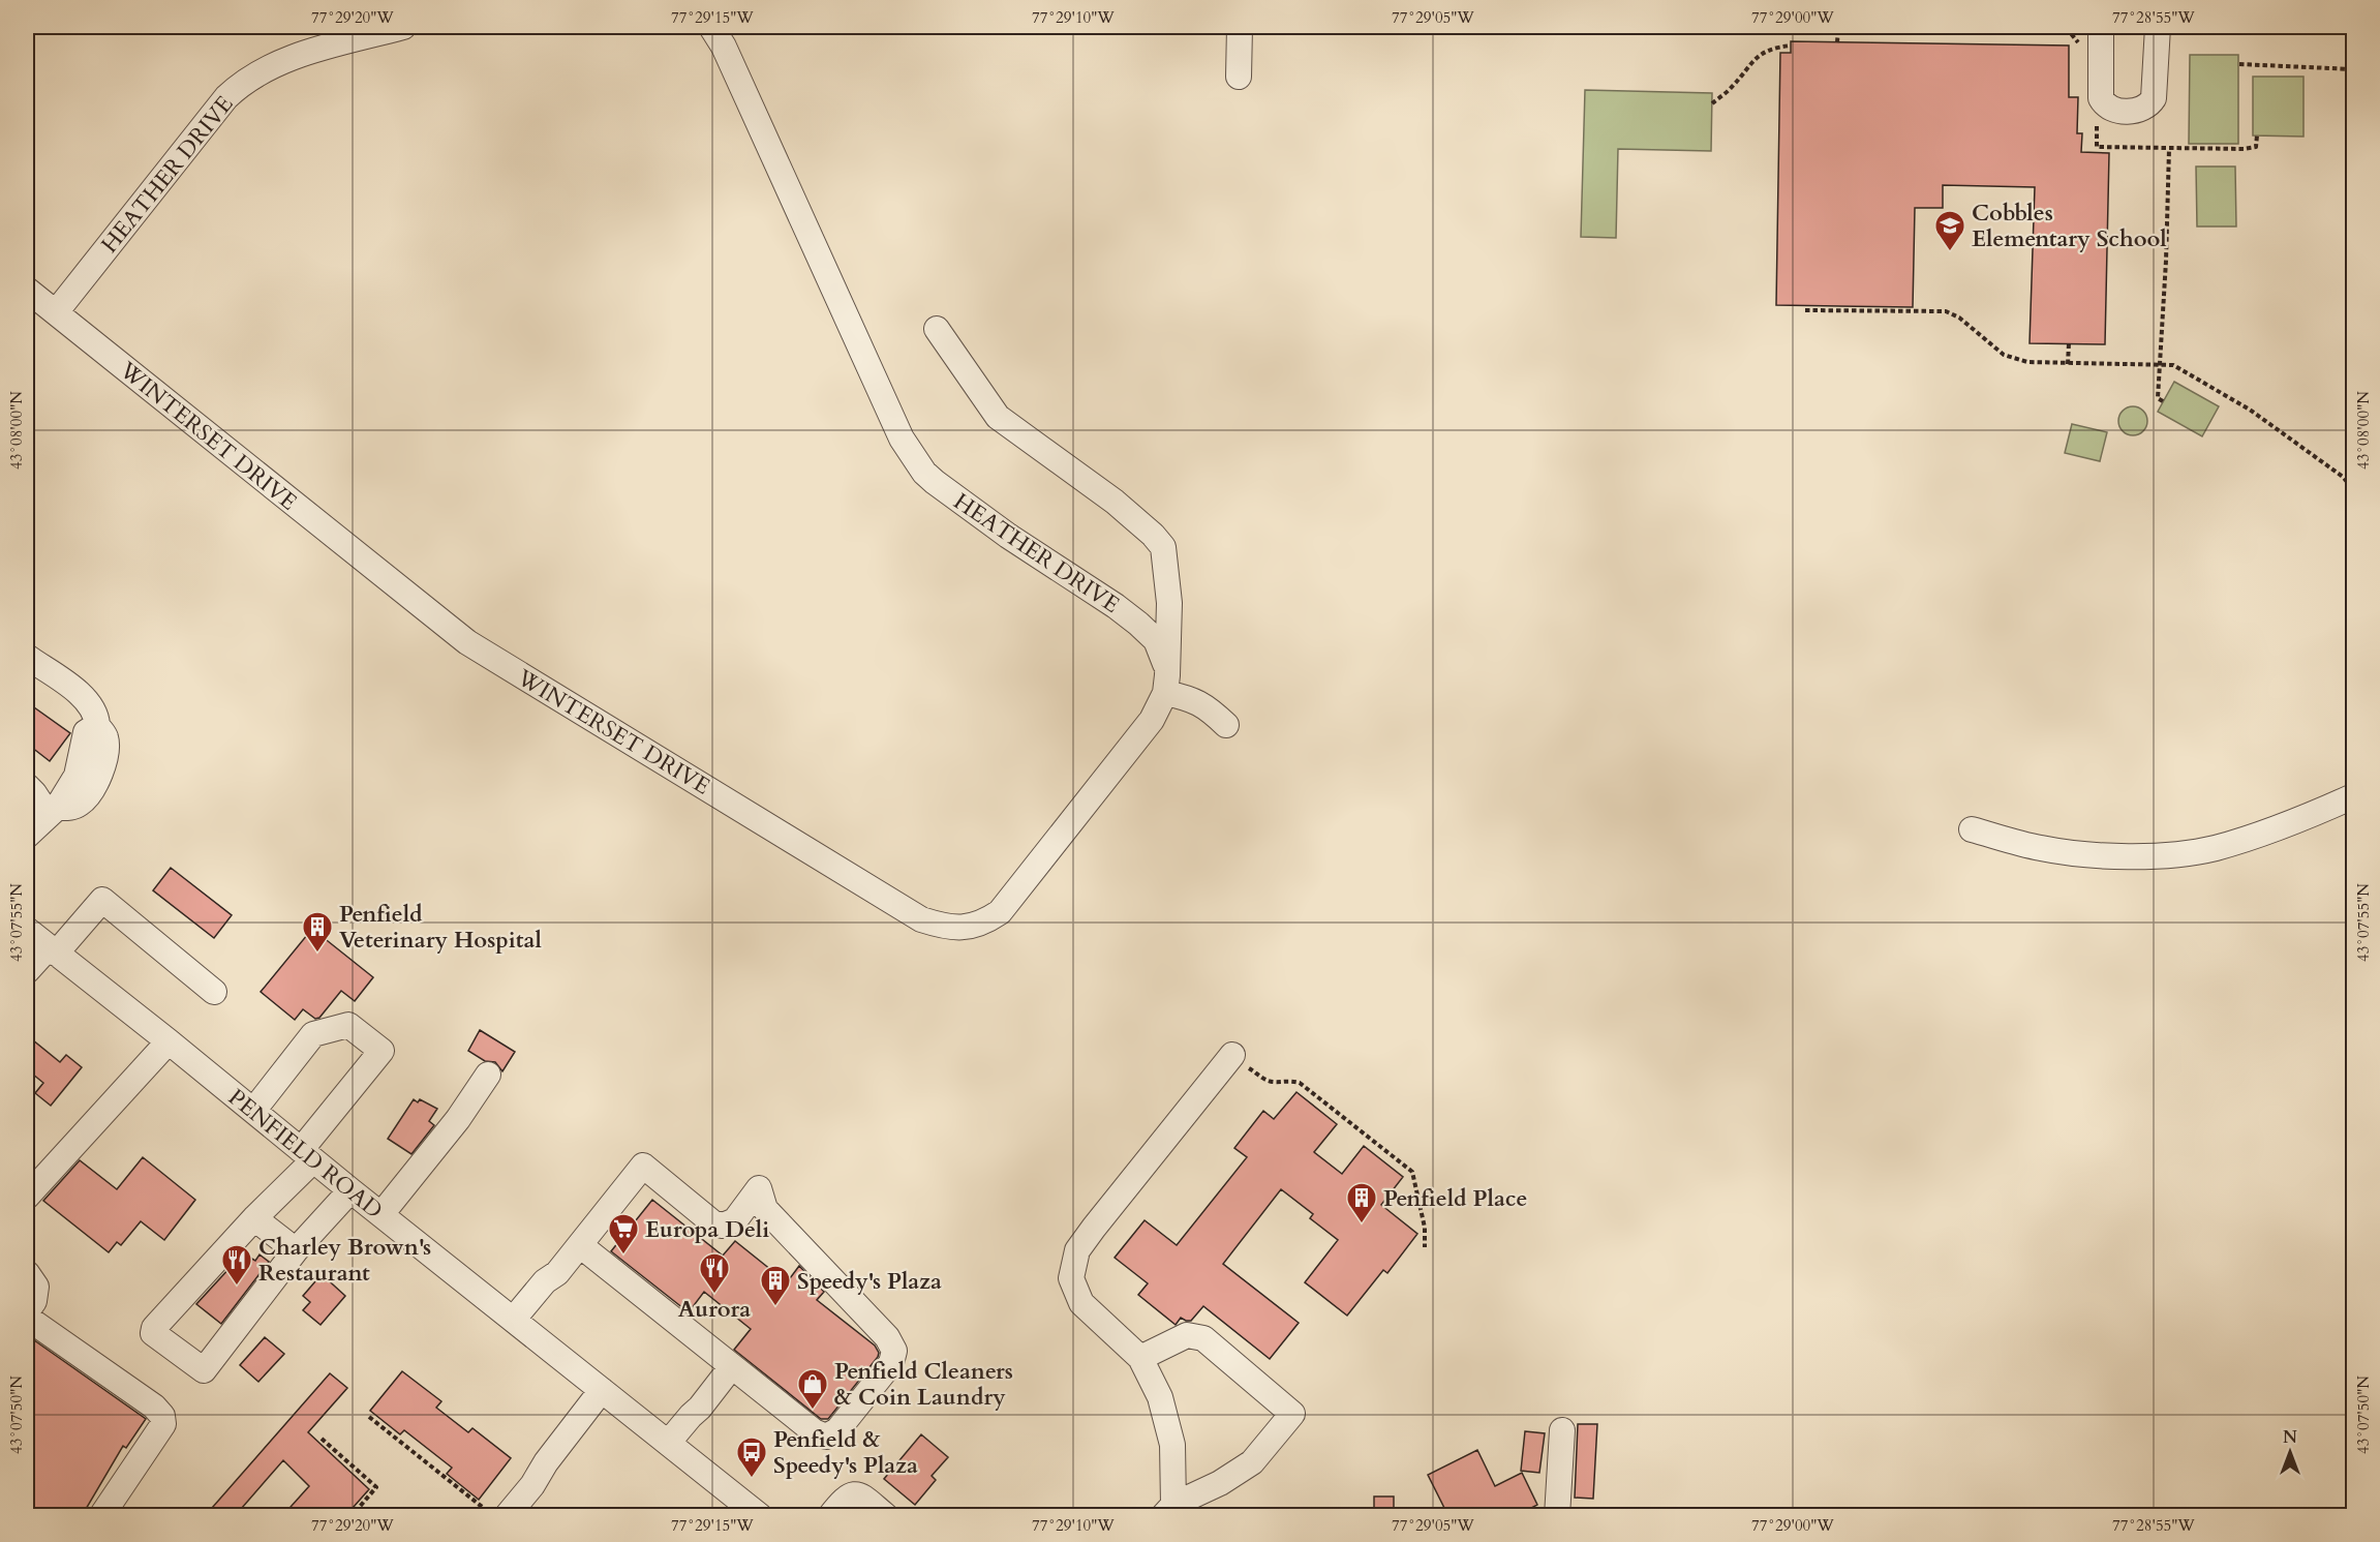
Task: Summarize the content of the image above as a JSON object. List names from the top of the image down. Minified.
{"streets":{"street":["HEATHER DRIVE","WINTERSET DRIVE","PENFIELD ROAD"]},"crossings":[["HEATHER DRIVE","WINTERSET DRIVE"]],"places":{"school or university":["Cobbles Elementary School"],"building":["Penfield Veterinary Hospital","Penfield Place","Speedy's Plaza"],"supermarket":["Europa Deli"],"restaurant":["Charley Brown's Restaurant","Aurora"],"shop":["Penfield Cleaners & Coin Laundry"],"bus stop":["Penfield & Speedy's Plaza"]},"north":"top","coordinates":["77°29'20\"W","77°29'15\"W","77°29'10\"W","77°29'05\"W","77°29'00\"W","77°28'55\"W","43°08'00\"N","43°07'55\"N","43°07'50\"N"]}
